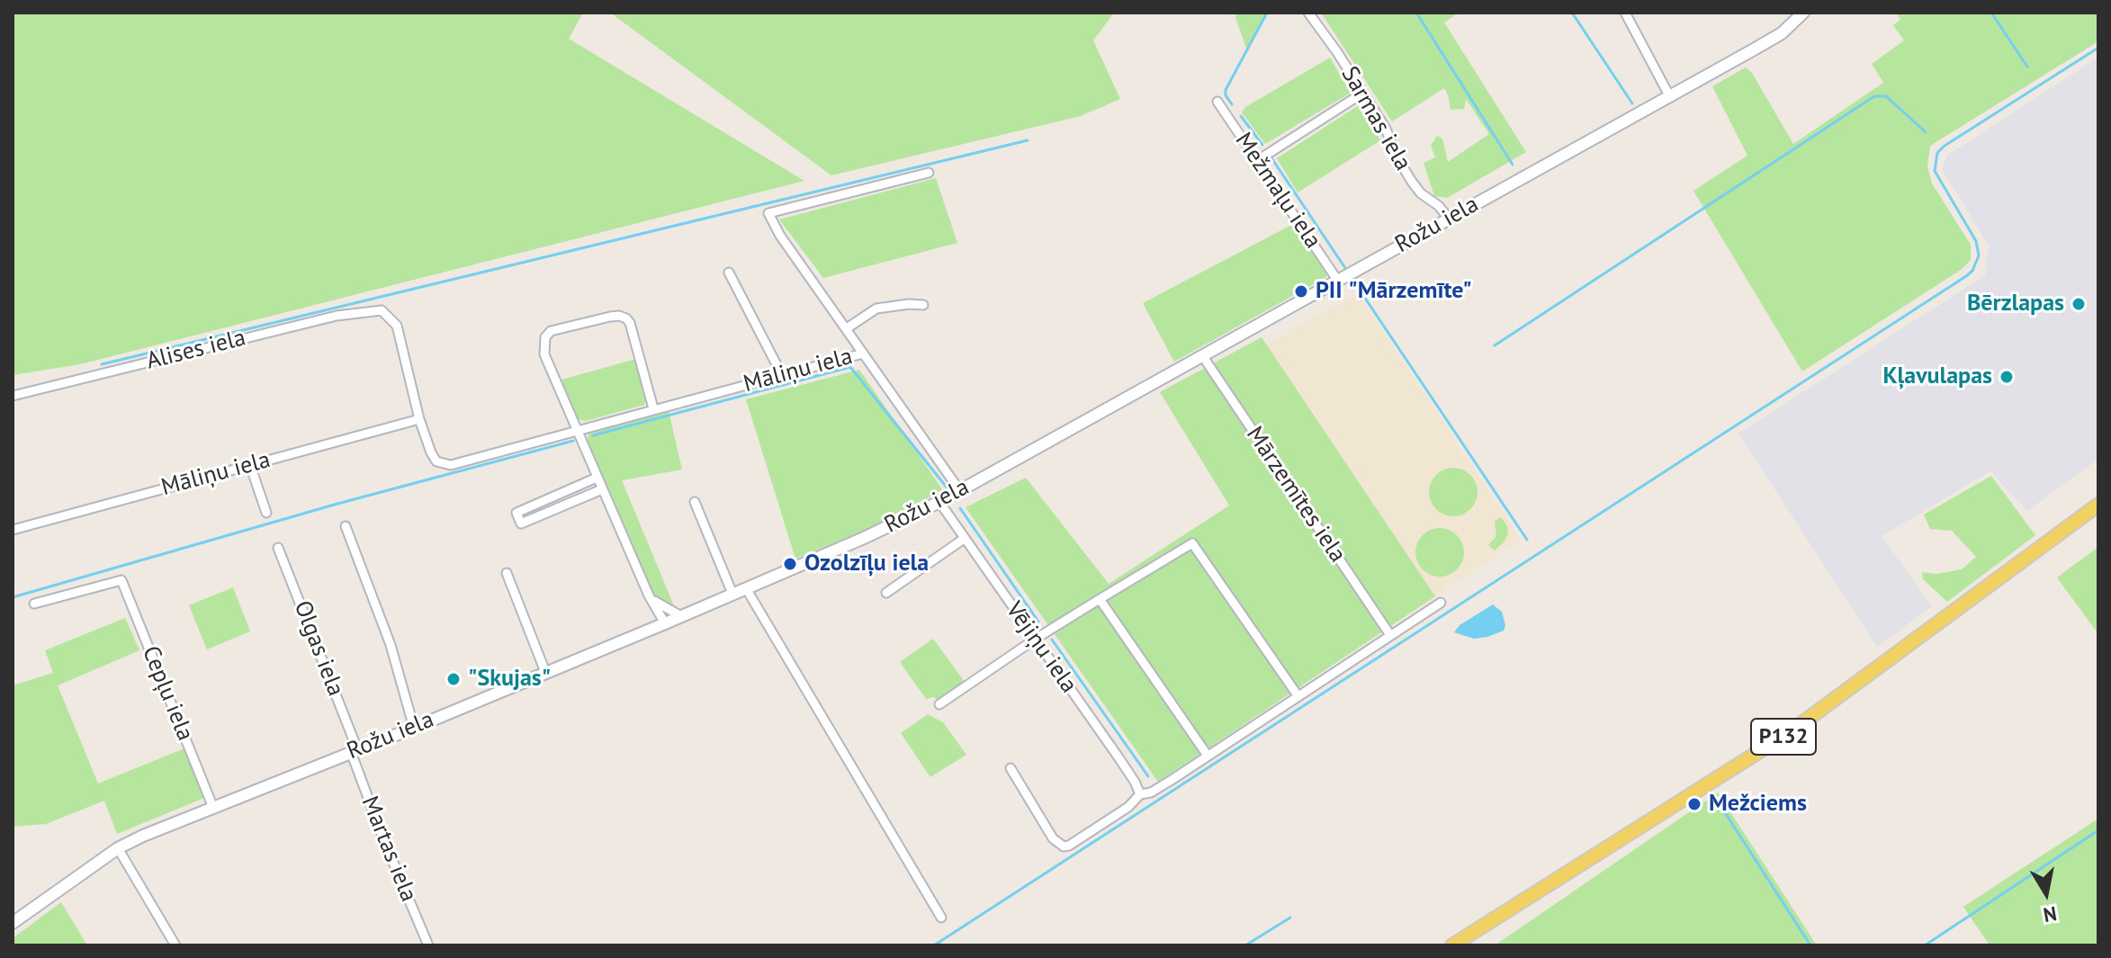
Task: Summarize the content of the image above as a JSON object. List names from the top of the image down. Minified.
{"streets":{"main road":["P132"],"street":["Sarmas iela","Mežmaļu iela","Rožu iela","Alises iela","Māliņu iela","Mārzemītes iela","Vējiņu iela","Olgas iela","Cepļu iela","Martas iela"]},"crossings":[["Sarmas iela","Rožu iela"],["Mežmaļu iela","Rožu iela"],["Rožu iela","Māliņu iela"],["Rožu iela","Mārzemītes iela"],["Rožu iela","Vējiņu iela"],["Rožu iela","Olgas iela"],["Rožu iela","Cepļu iela"],["Rožu iela","Martas iela"],["Alises iela","Māliņu iela"],["Olgas iela","Martas iela"]],"places":["PII \"Mārzemīte\"","Bērzlapas","Kļavulapas","Ozolzīļu iela","\"Skujas\"","Mežciems"],"north":"bottom"}
